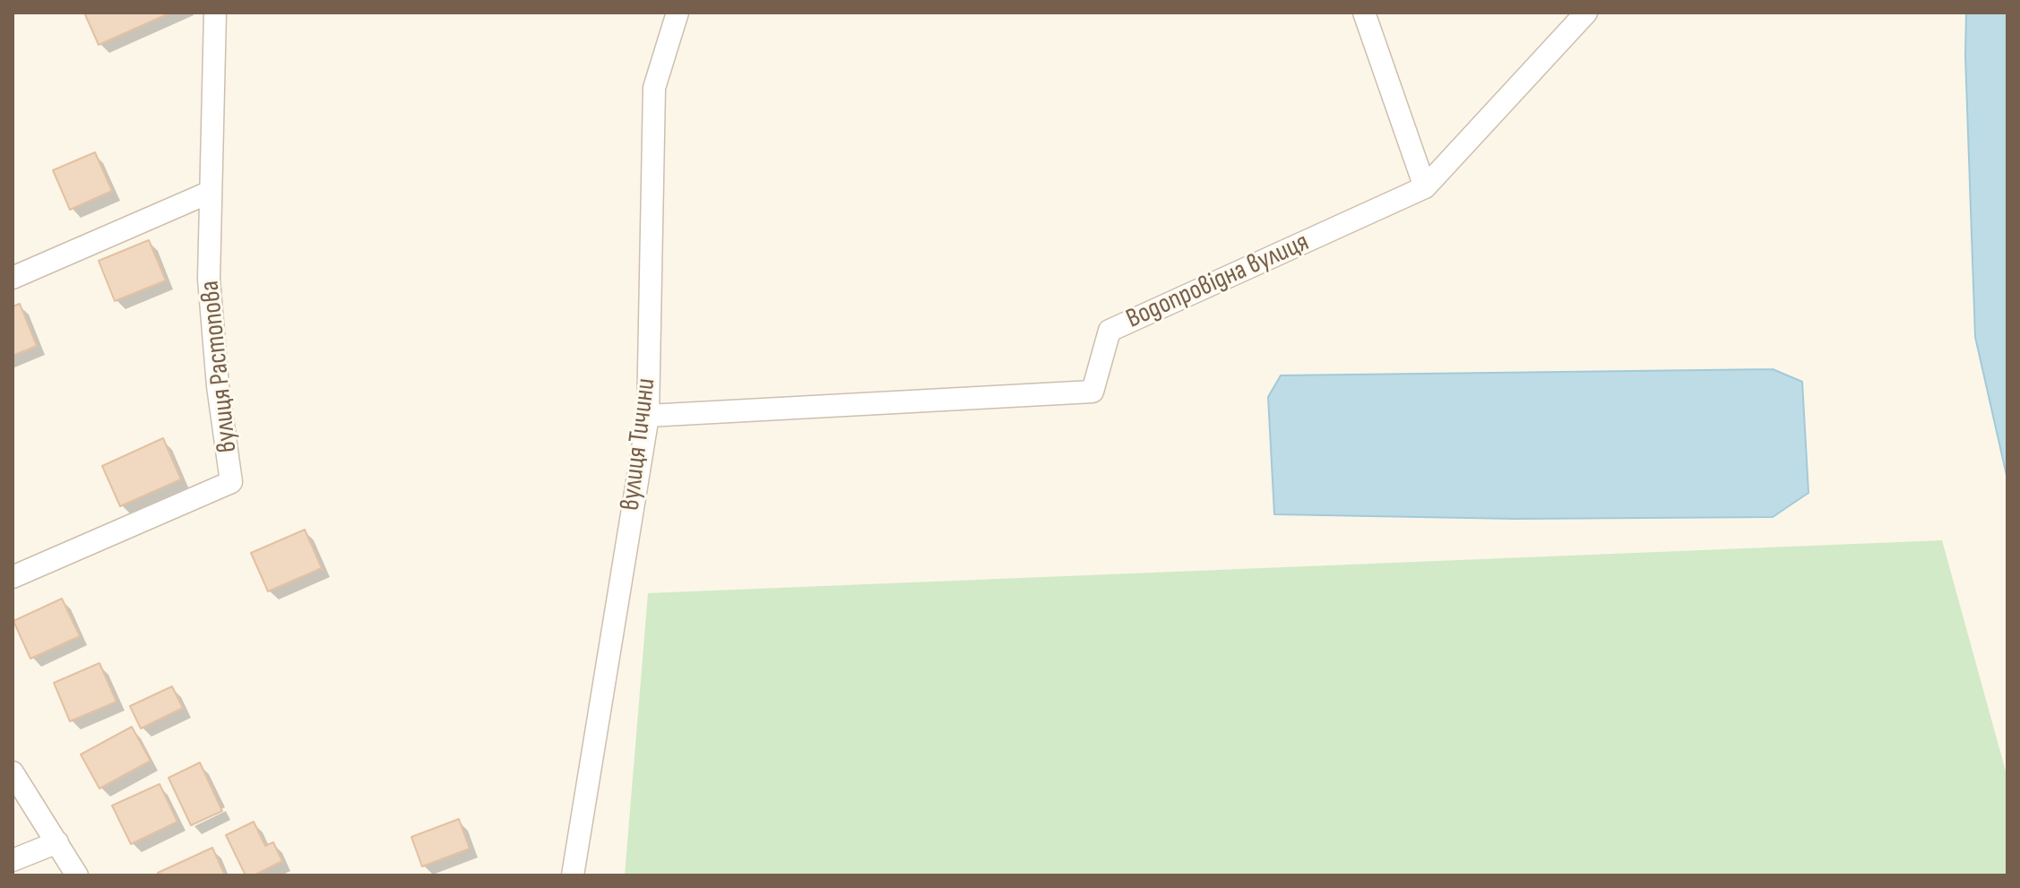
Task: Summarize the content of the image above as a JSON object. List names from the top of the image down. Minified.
{"streets":{"street":["Водопровідна вулиця","вулиця Растопова","вулиця Тичини"]},"crossings":[["Водопровідна вулиця","вулиця Тичини"]]}
